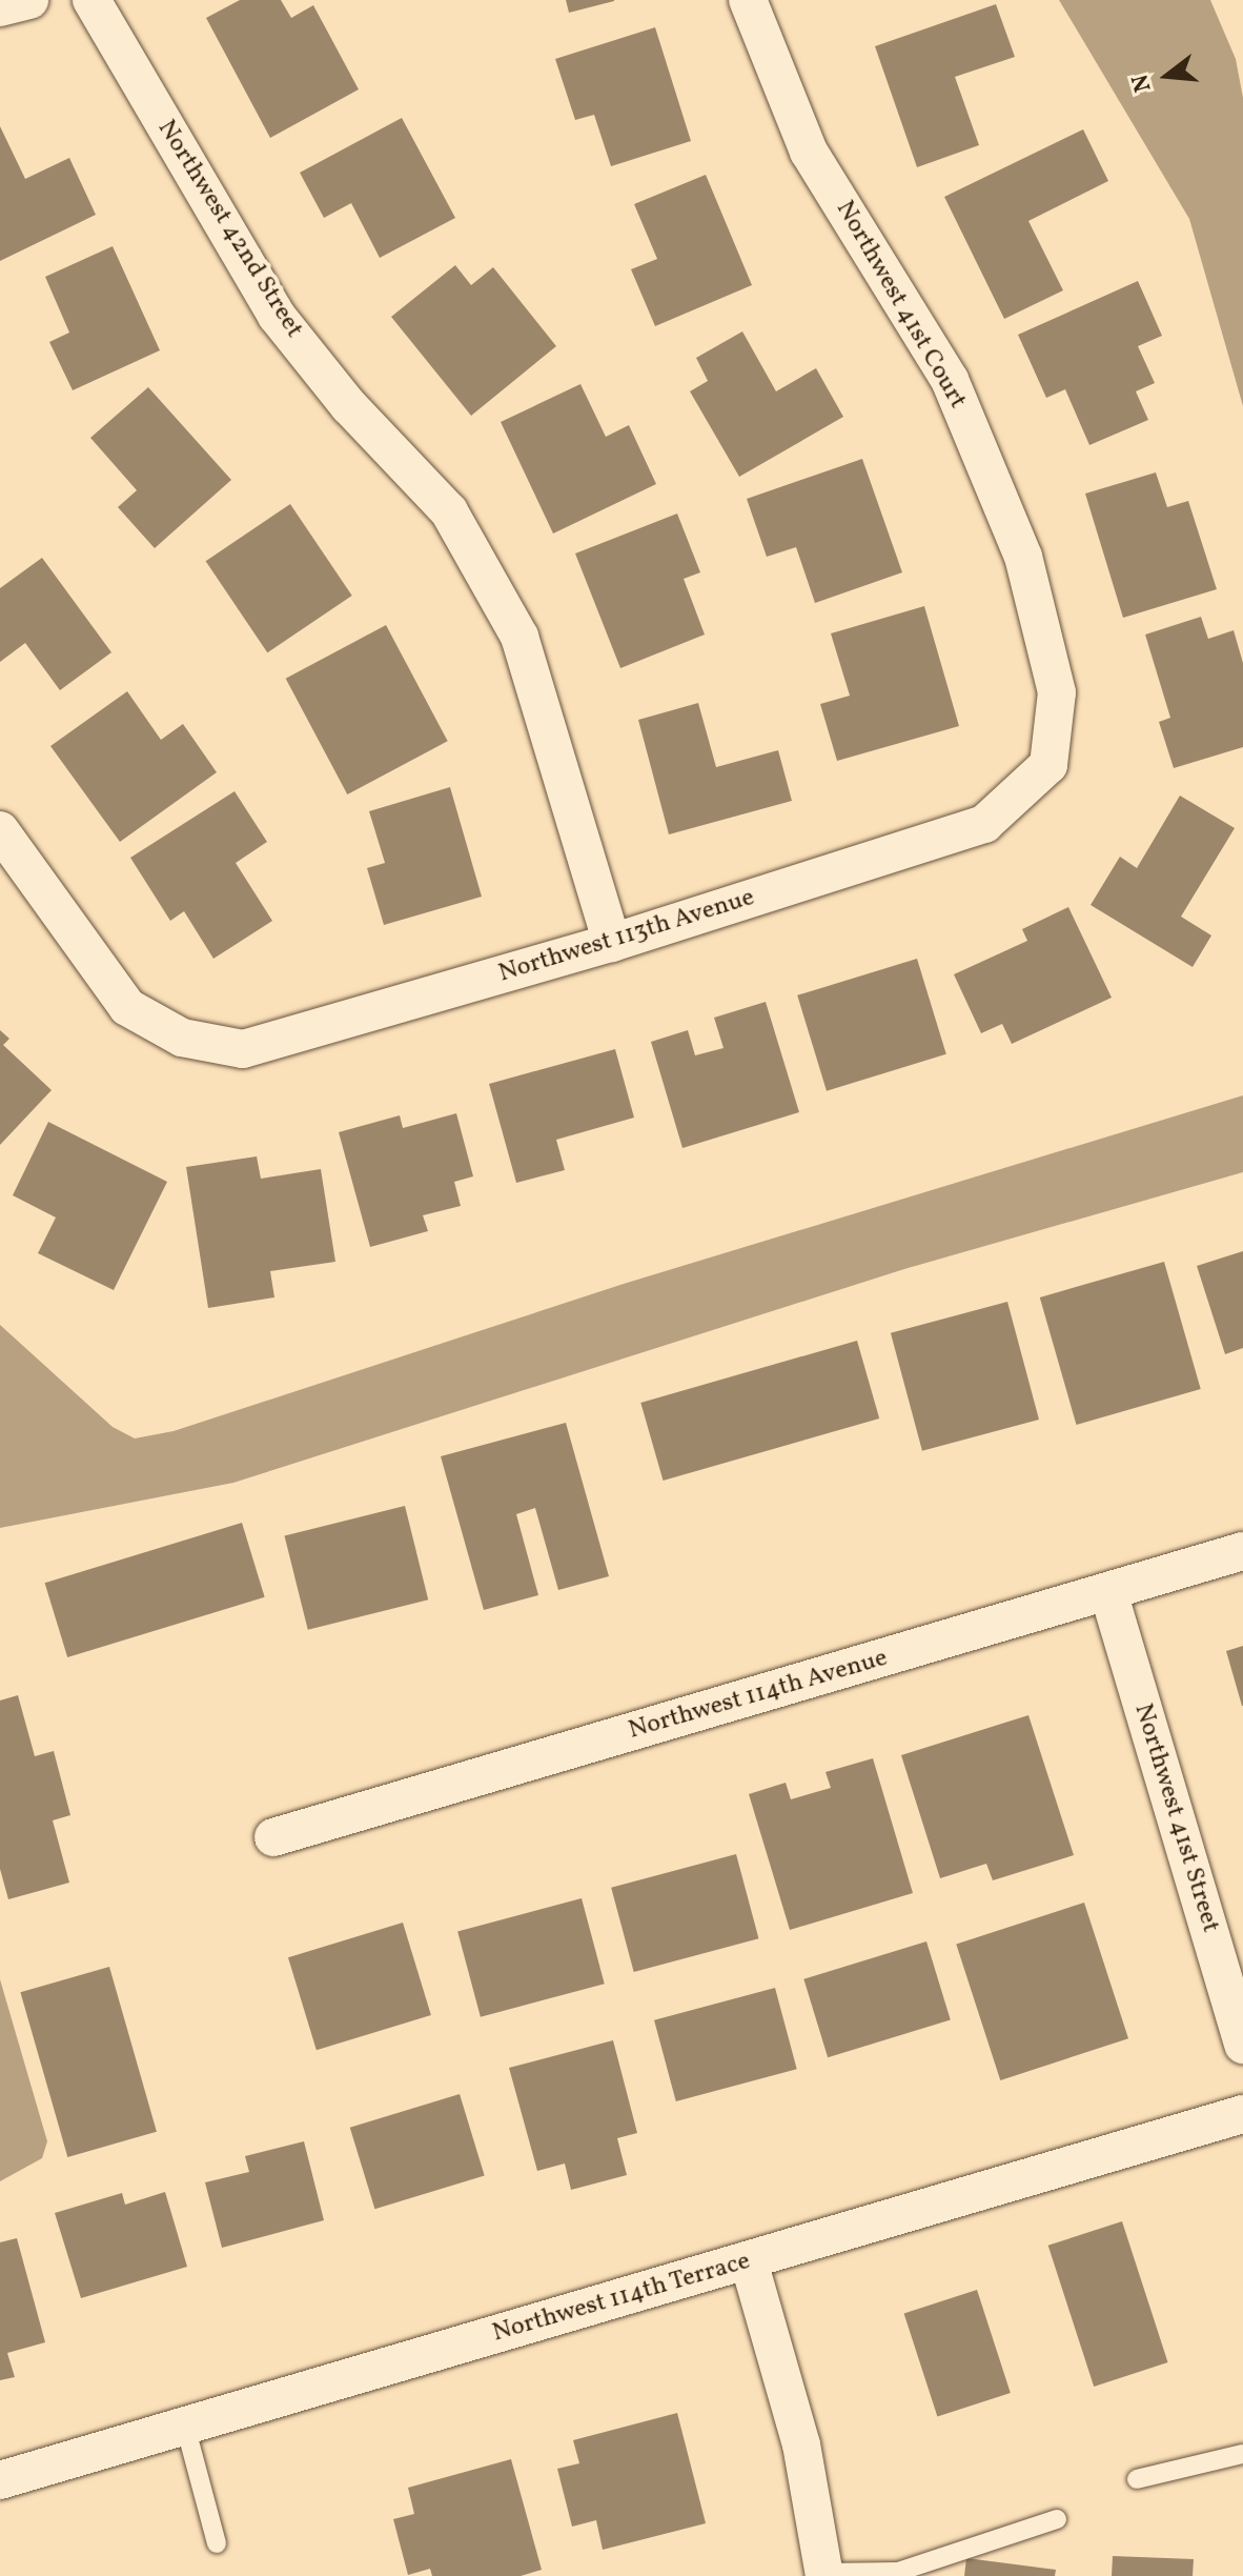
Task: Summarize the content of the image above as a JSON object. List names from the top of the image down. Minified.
{"streets":{"street":["Northwest 42nd Street","Northwest 41st Court","Northwest 113th Avenue","Northwest 114th Avenue","Northwest 41st Street","Northwest 114th Terrace"]},"crossings":[["Northwest 42nd Street","Northwest 113th Avenue"],["Northwest 41st Court","Northwest 113th Avenue"],["Northwest 114th Avenue","Northwest 41st Street"]],"north":"left"}
